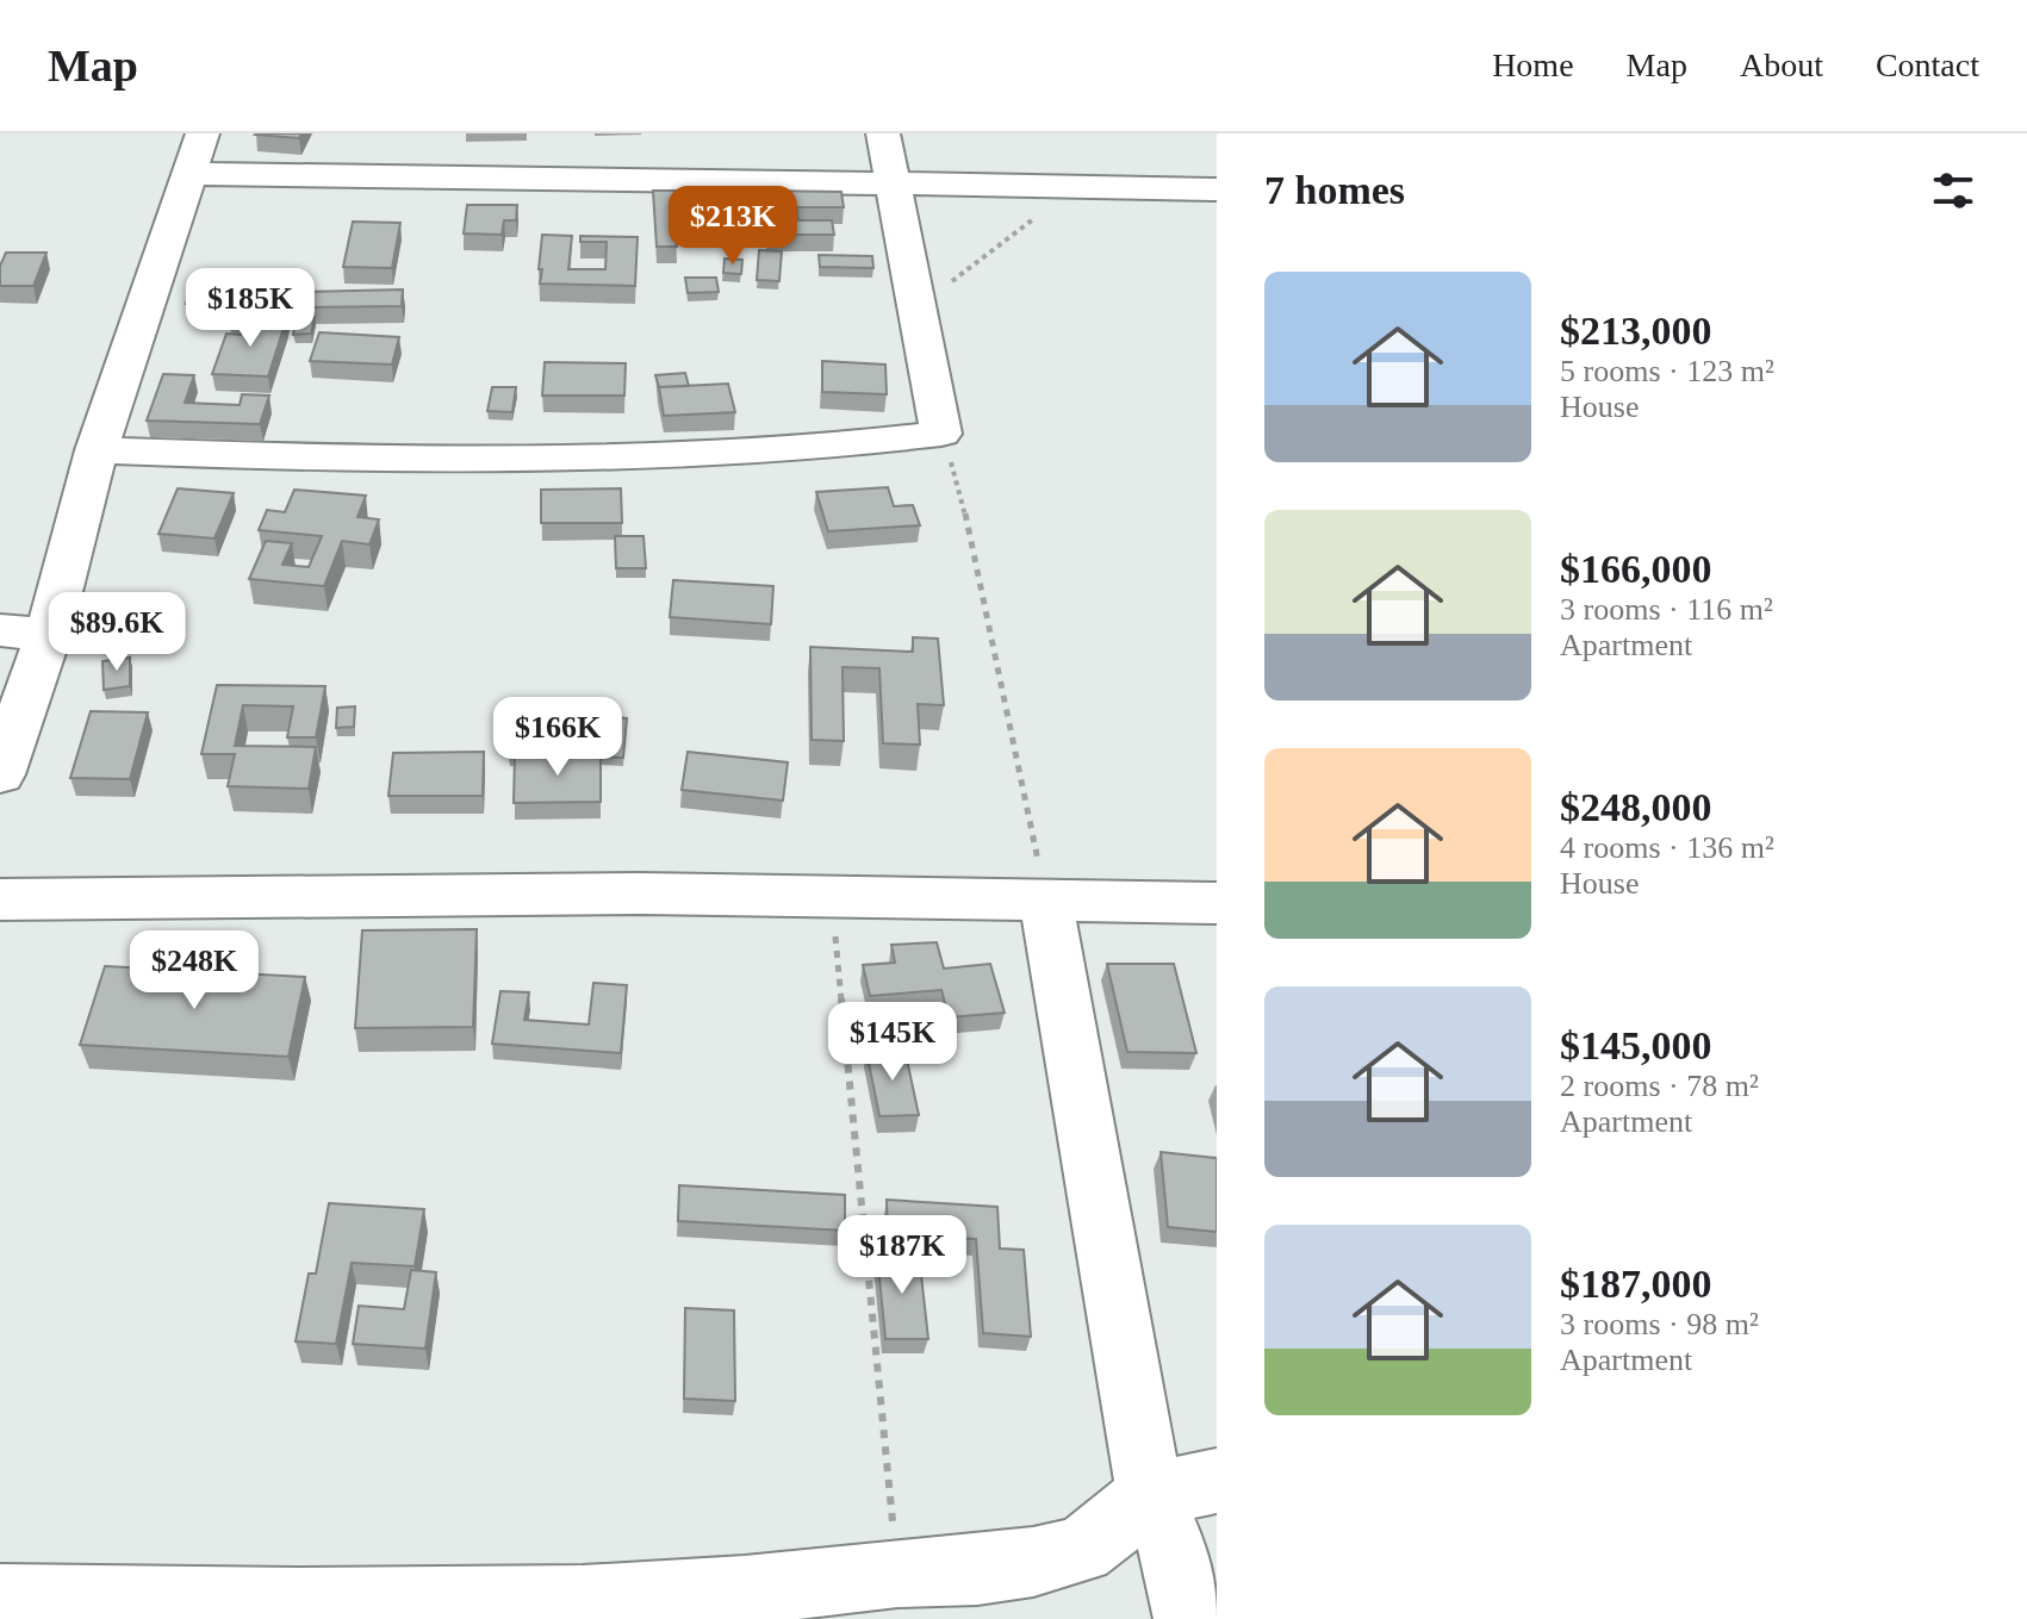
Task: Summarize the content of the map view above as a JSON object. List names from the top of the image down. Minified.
{"page":{"header":"Map","nav":["Home","Map","About","Contact"],"heading":"7 homes","price":["$213K","$185K","$89.6K","$166K","$248K","$145K","$187K"],"list":[{"name":"$213,000","note":"5 rooms · 123 m² · House"},{"name":"$166,000","note":"3 rooms · 116 m² · Apartment"},{"name":"$248,000","note":"4 rooms · 136 m² · House"},{"name":"$145,000","note":"2 rooms · 78 m² · Apartment"},{"name":"$187,000","note":"3 rooms · 98 m² · Apartment"}]}}
